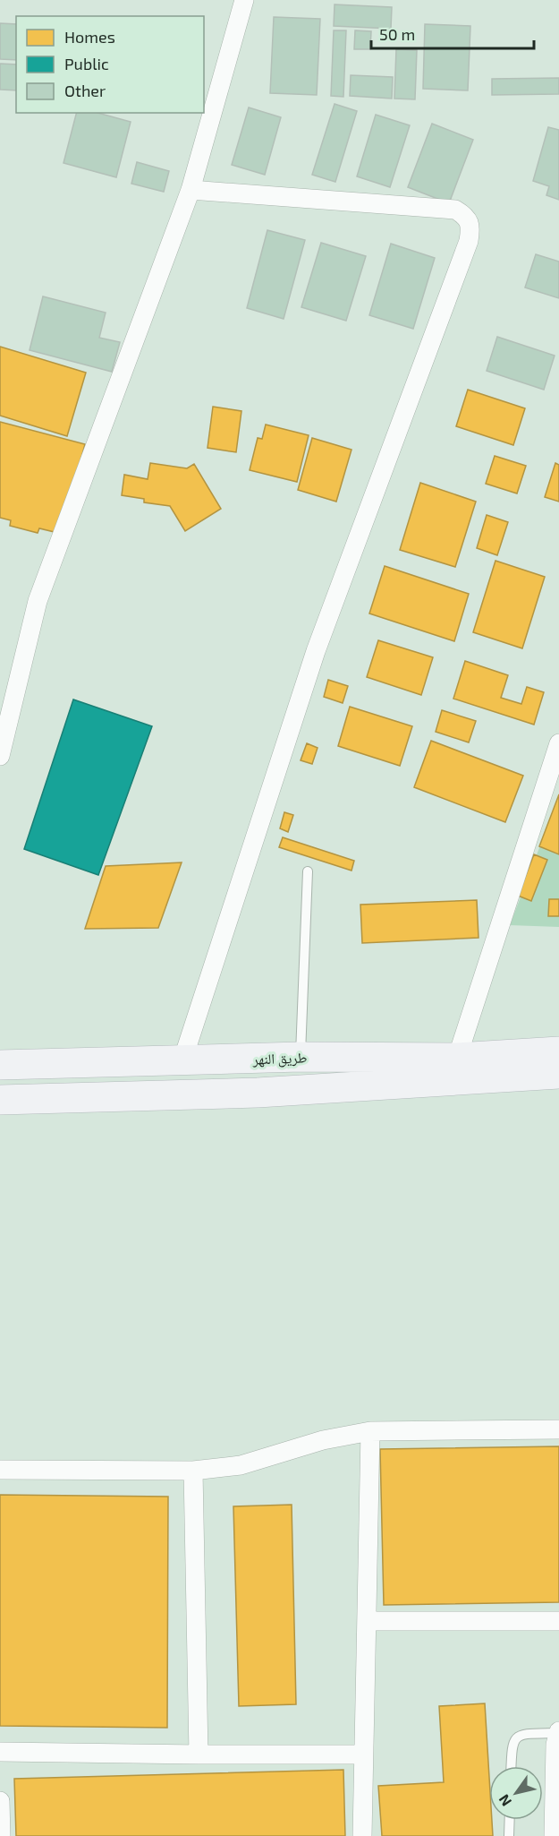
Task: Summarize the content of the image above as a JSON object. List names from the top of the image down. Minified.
{"streets":{"main road":["طريق النهر"]},"legend":["Homes","Public","Other"],"scale_bar":"50 m","north":"bottom left"}
